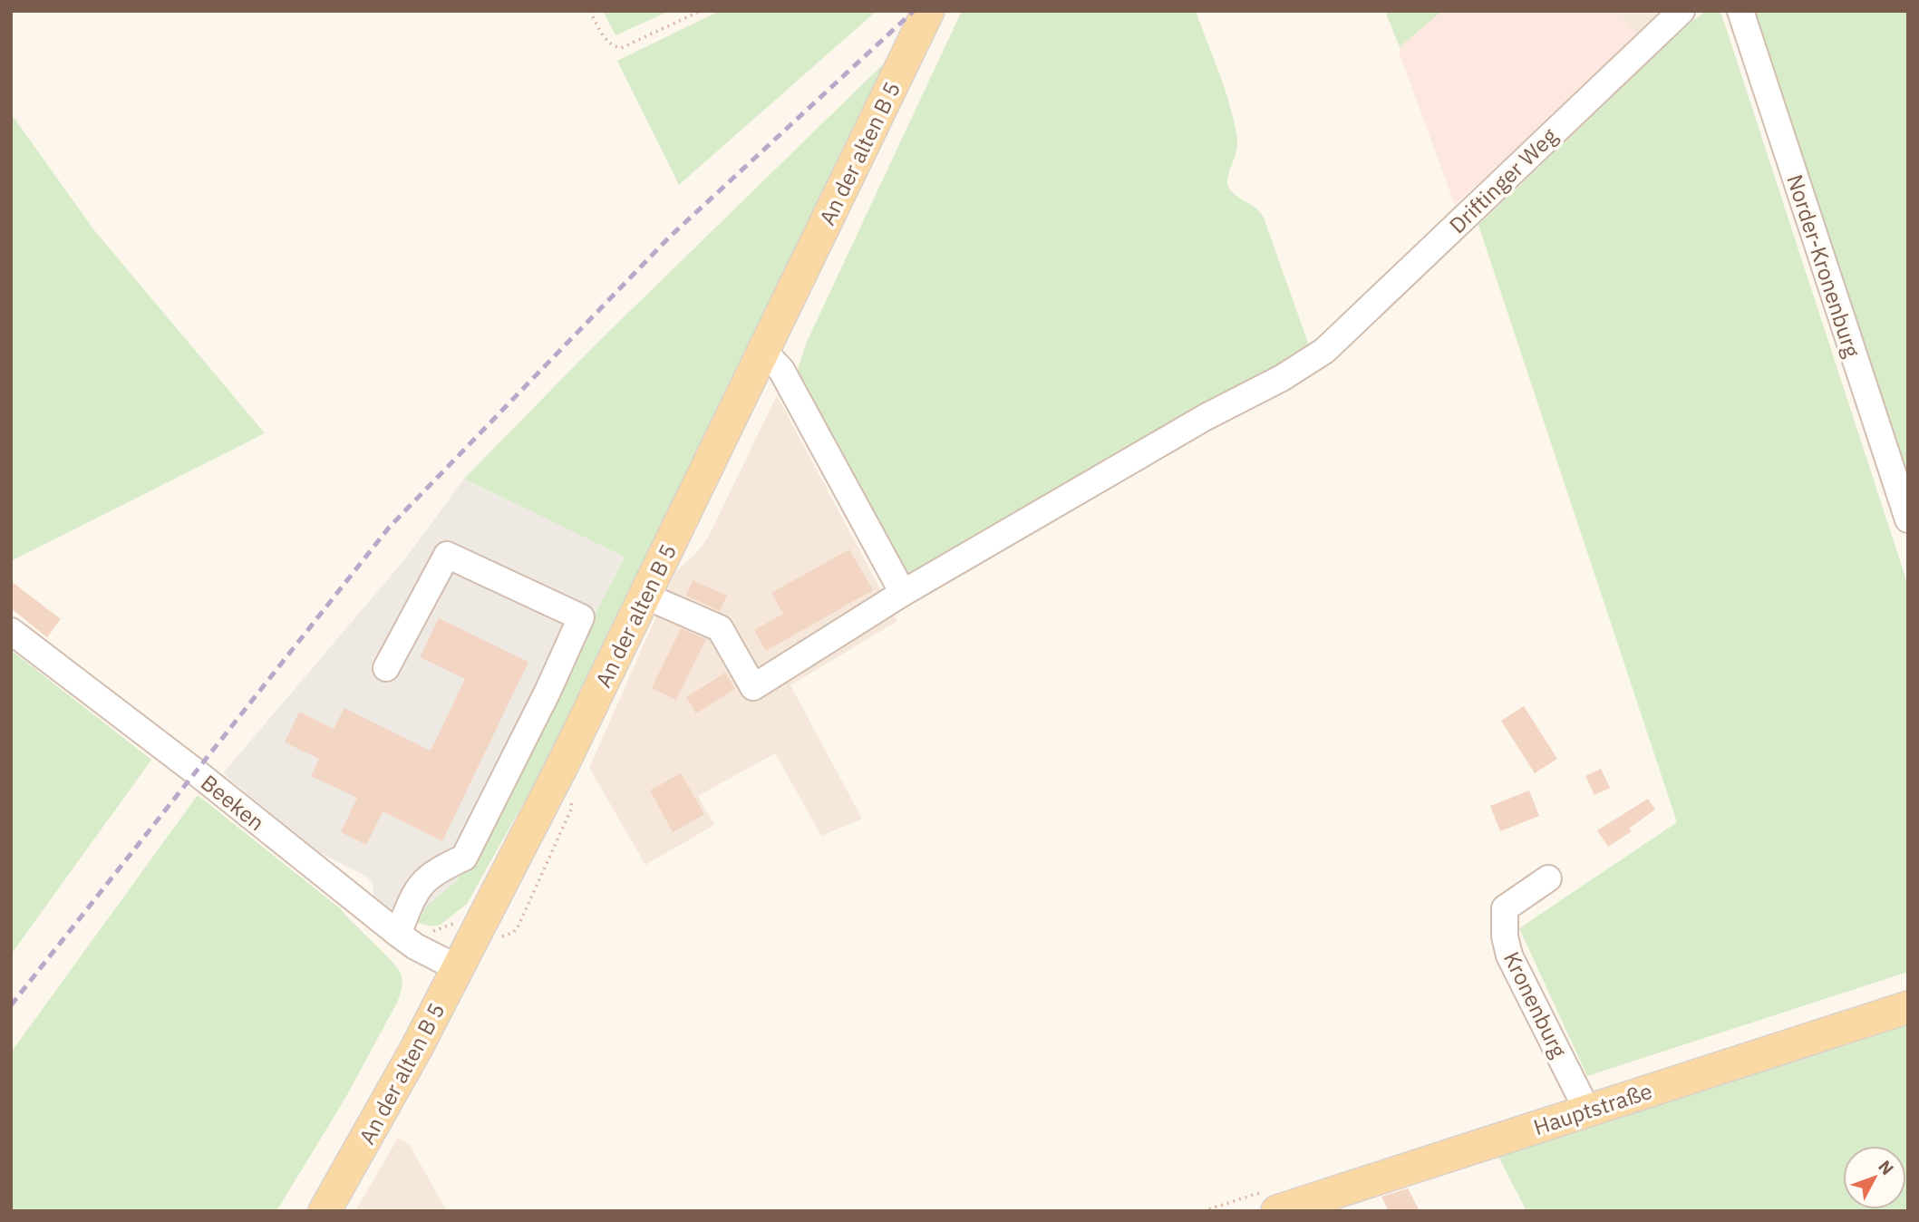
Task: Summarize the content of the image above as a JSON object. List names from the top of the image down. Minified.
{"streets":{"main road":["An der alten B 5","Hauptstraße"],"street":["Driftinger Weg","Norder-Kronenburg","Beeken","Kronenburg"]},"crossings":[["An der alten B 5","Driftinger Weg"],["An der alten B 5","Beeken"],["Kronenburg","Hauptstraße"]],"north":"top right"}
